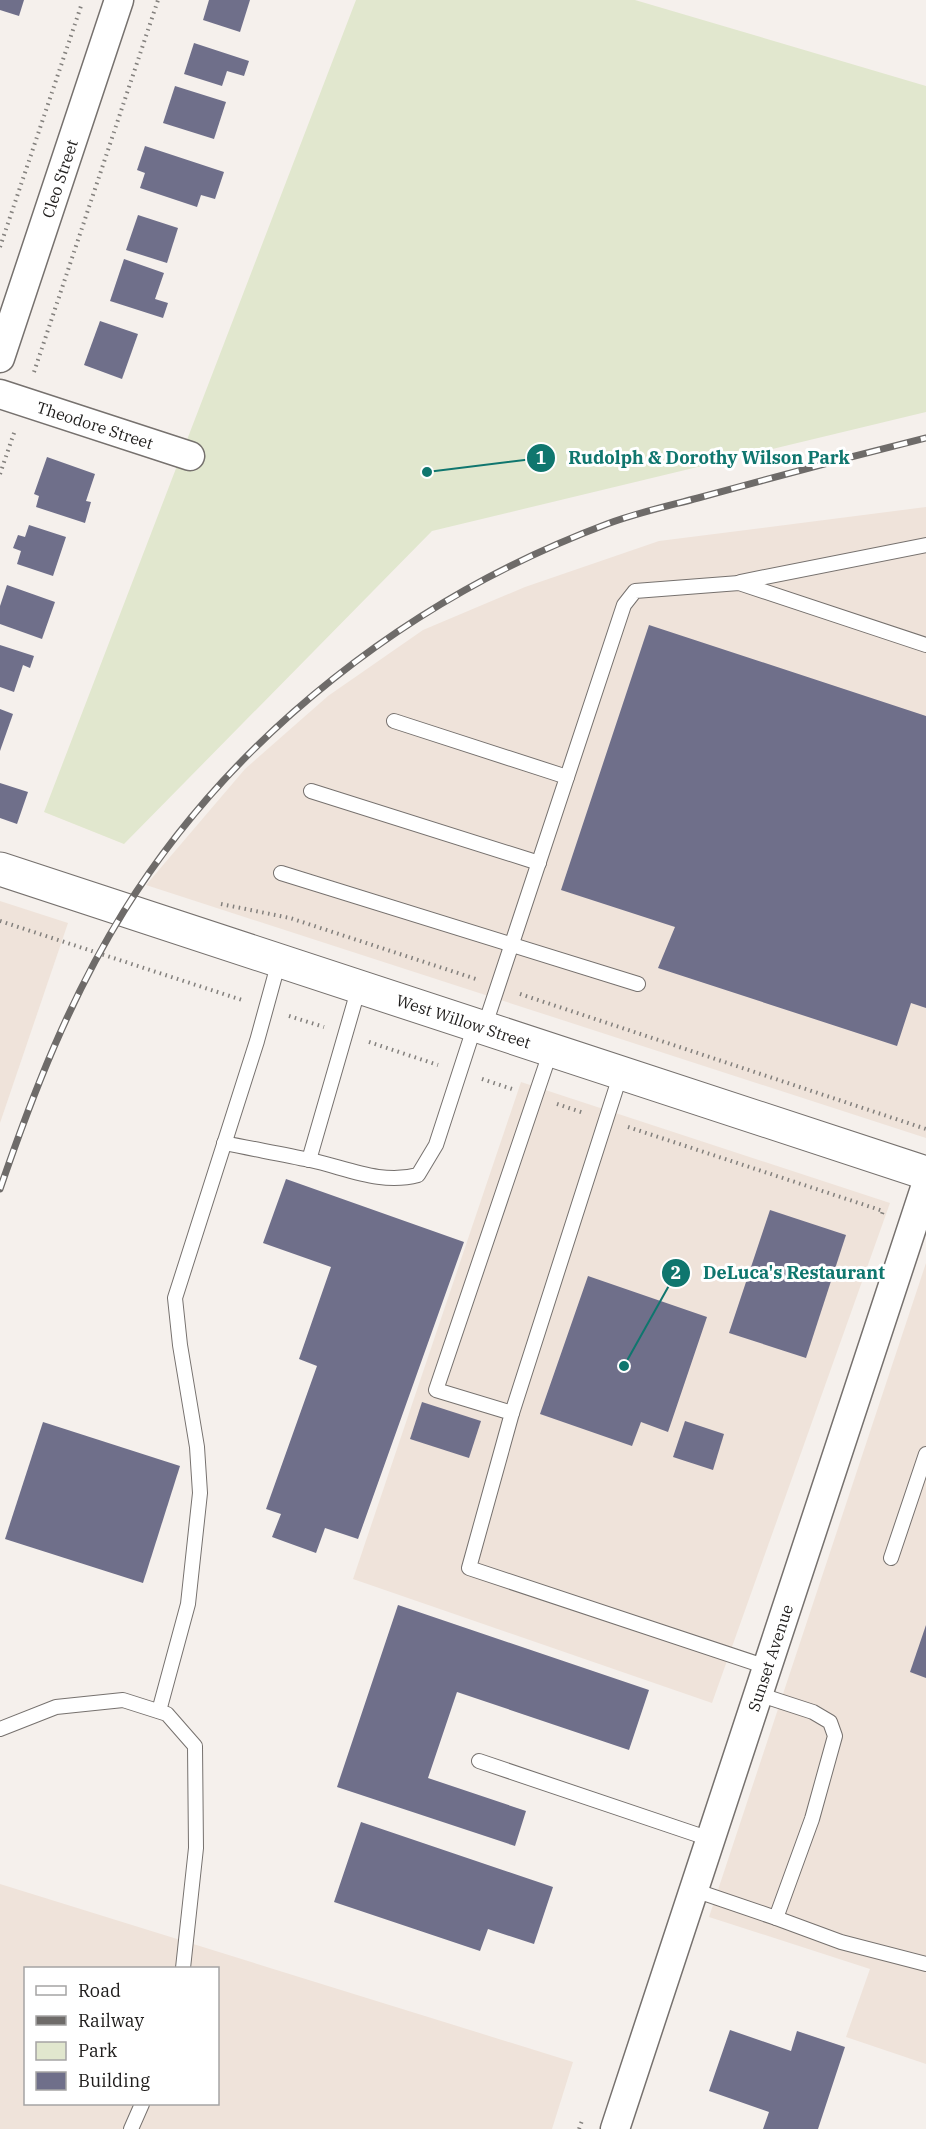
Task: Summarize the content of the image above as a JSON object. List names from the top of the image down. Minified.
{"streets":{"street":["Cleo Street","Theodore Street","West Willow Street","Sunset Avenue"]},"places":["Rudolph & Dorothy Wilson Park","DeLuca's Restaurant"],"legend":["Road","Railway","Park","Building"]}
